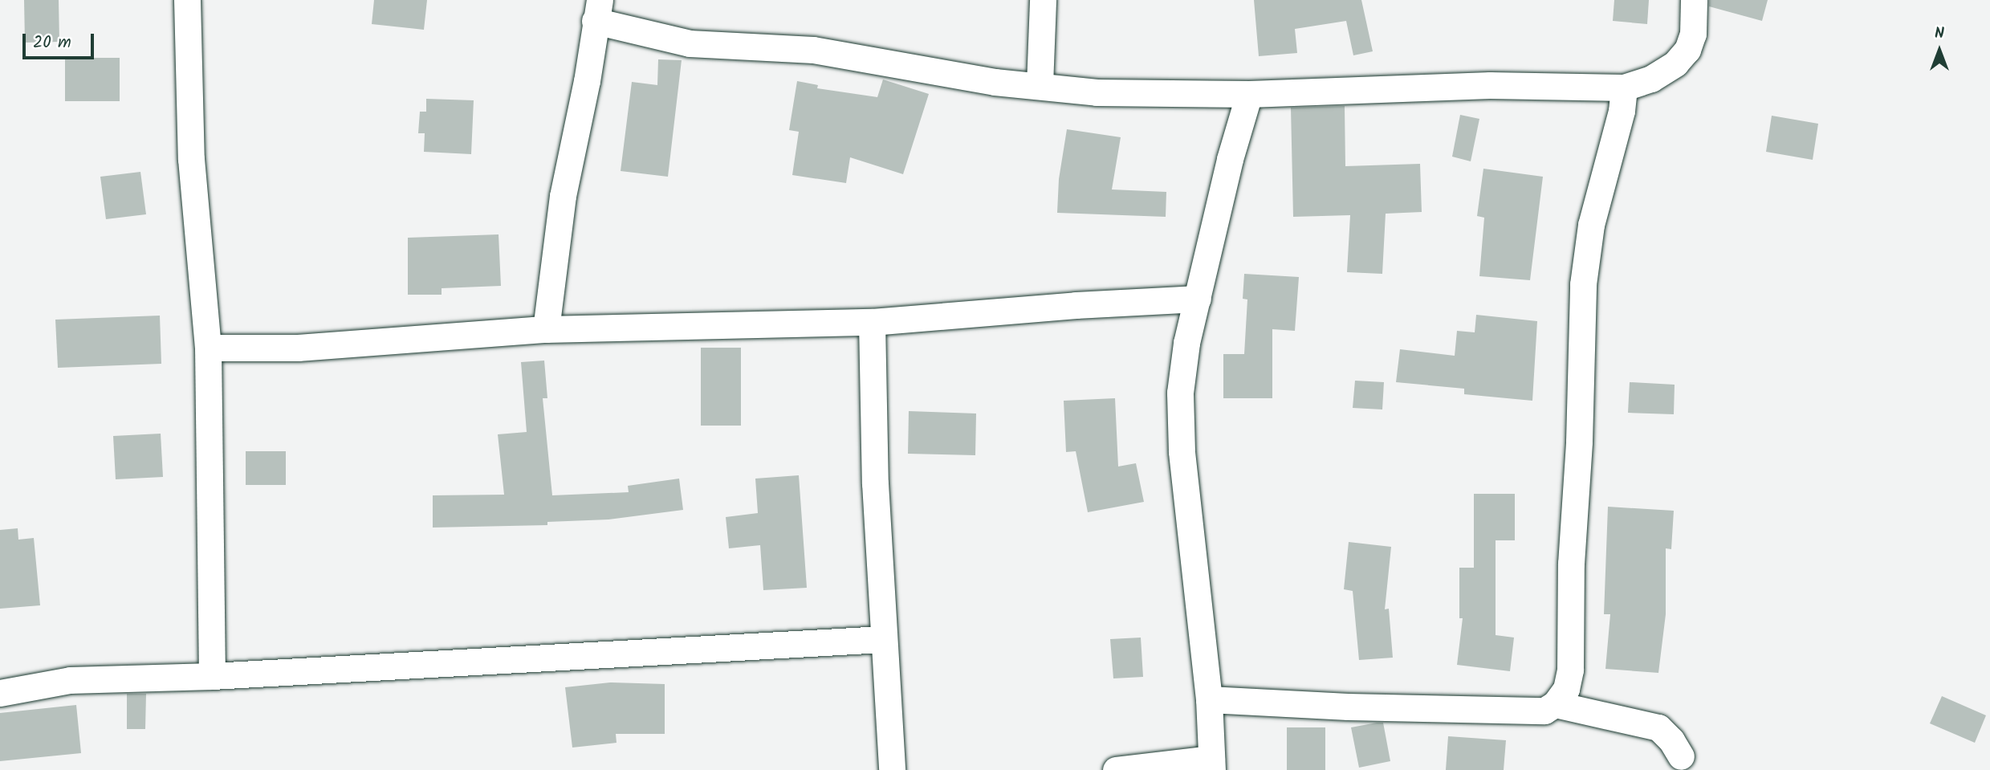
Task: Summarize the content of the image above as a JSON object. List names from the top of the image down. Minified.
{"scale_bar":"20 m","north":"top"}
